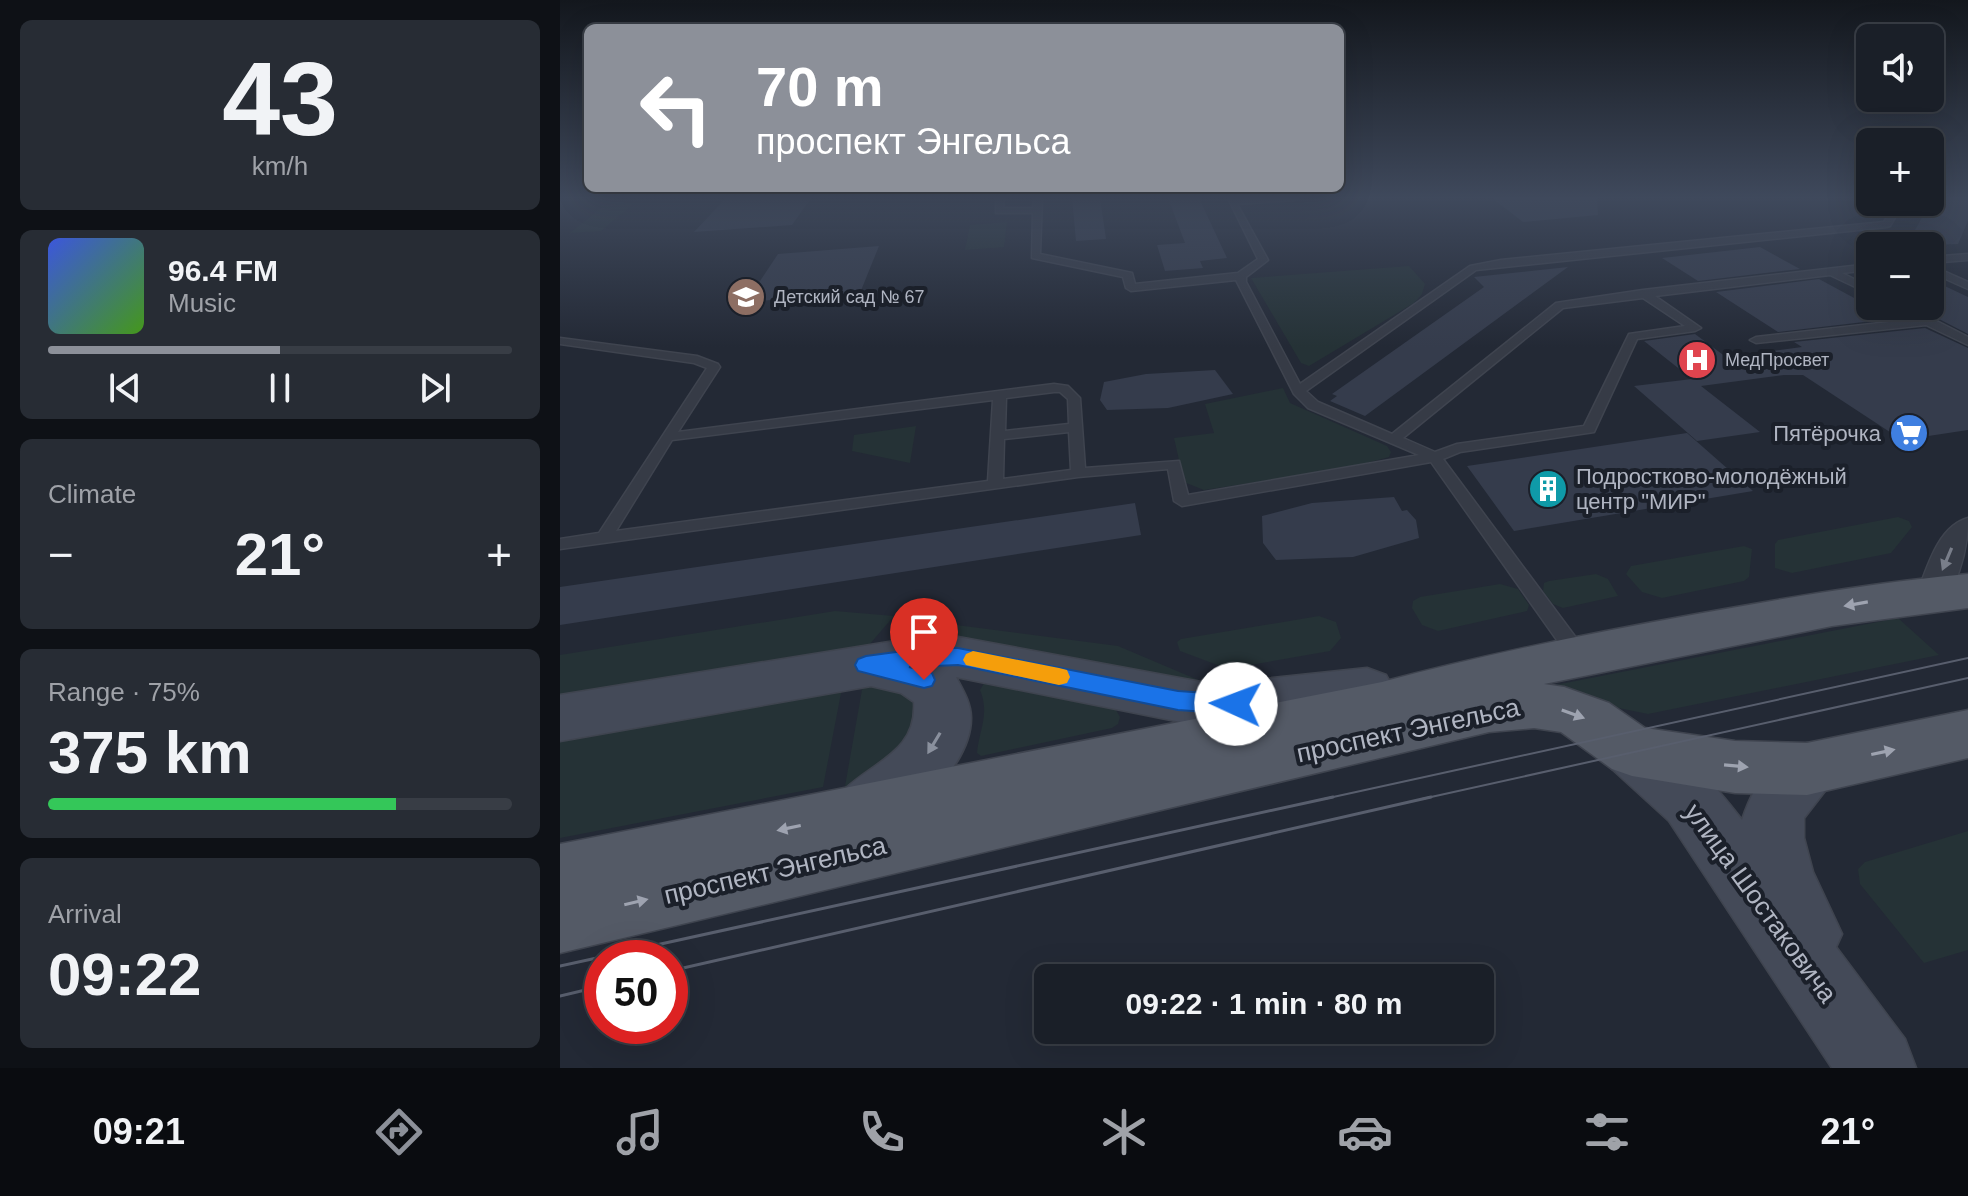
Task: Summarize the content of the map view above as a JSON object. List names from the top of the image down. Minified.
{"streets":{"main road":["проспект Энгельса","улица Шостаковича"]},"crossings":[["проспект Энгельса","улица Шостаковича"]],"places":{"school or university":["Детский сад № 67"],"hospital":["МедПросвет"],"supermarket":["Пятёрочка"],"building":["Подростково-молодёжный центр \"МИР\""]},"page":{"tile":[["43","km/h"],"Climate",["Range · 75%","375 km"],["Arrival","09:22"]],"map_buttons":["+","−"],"turn":["70 m","проспект Энгельса"],"song":["96.4 FM","Music"],"heat":["−","21°","+"],"limit":"50","trip":"09:22 · 1 min · 80 m","tabs":["09:21","21°"]}}
